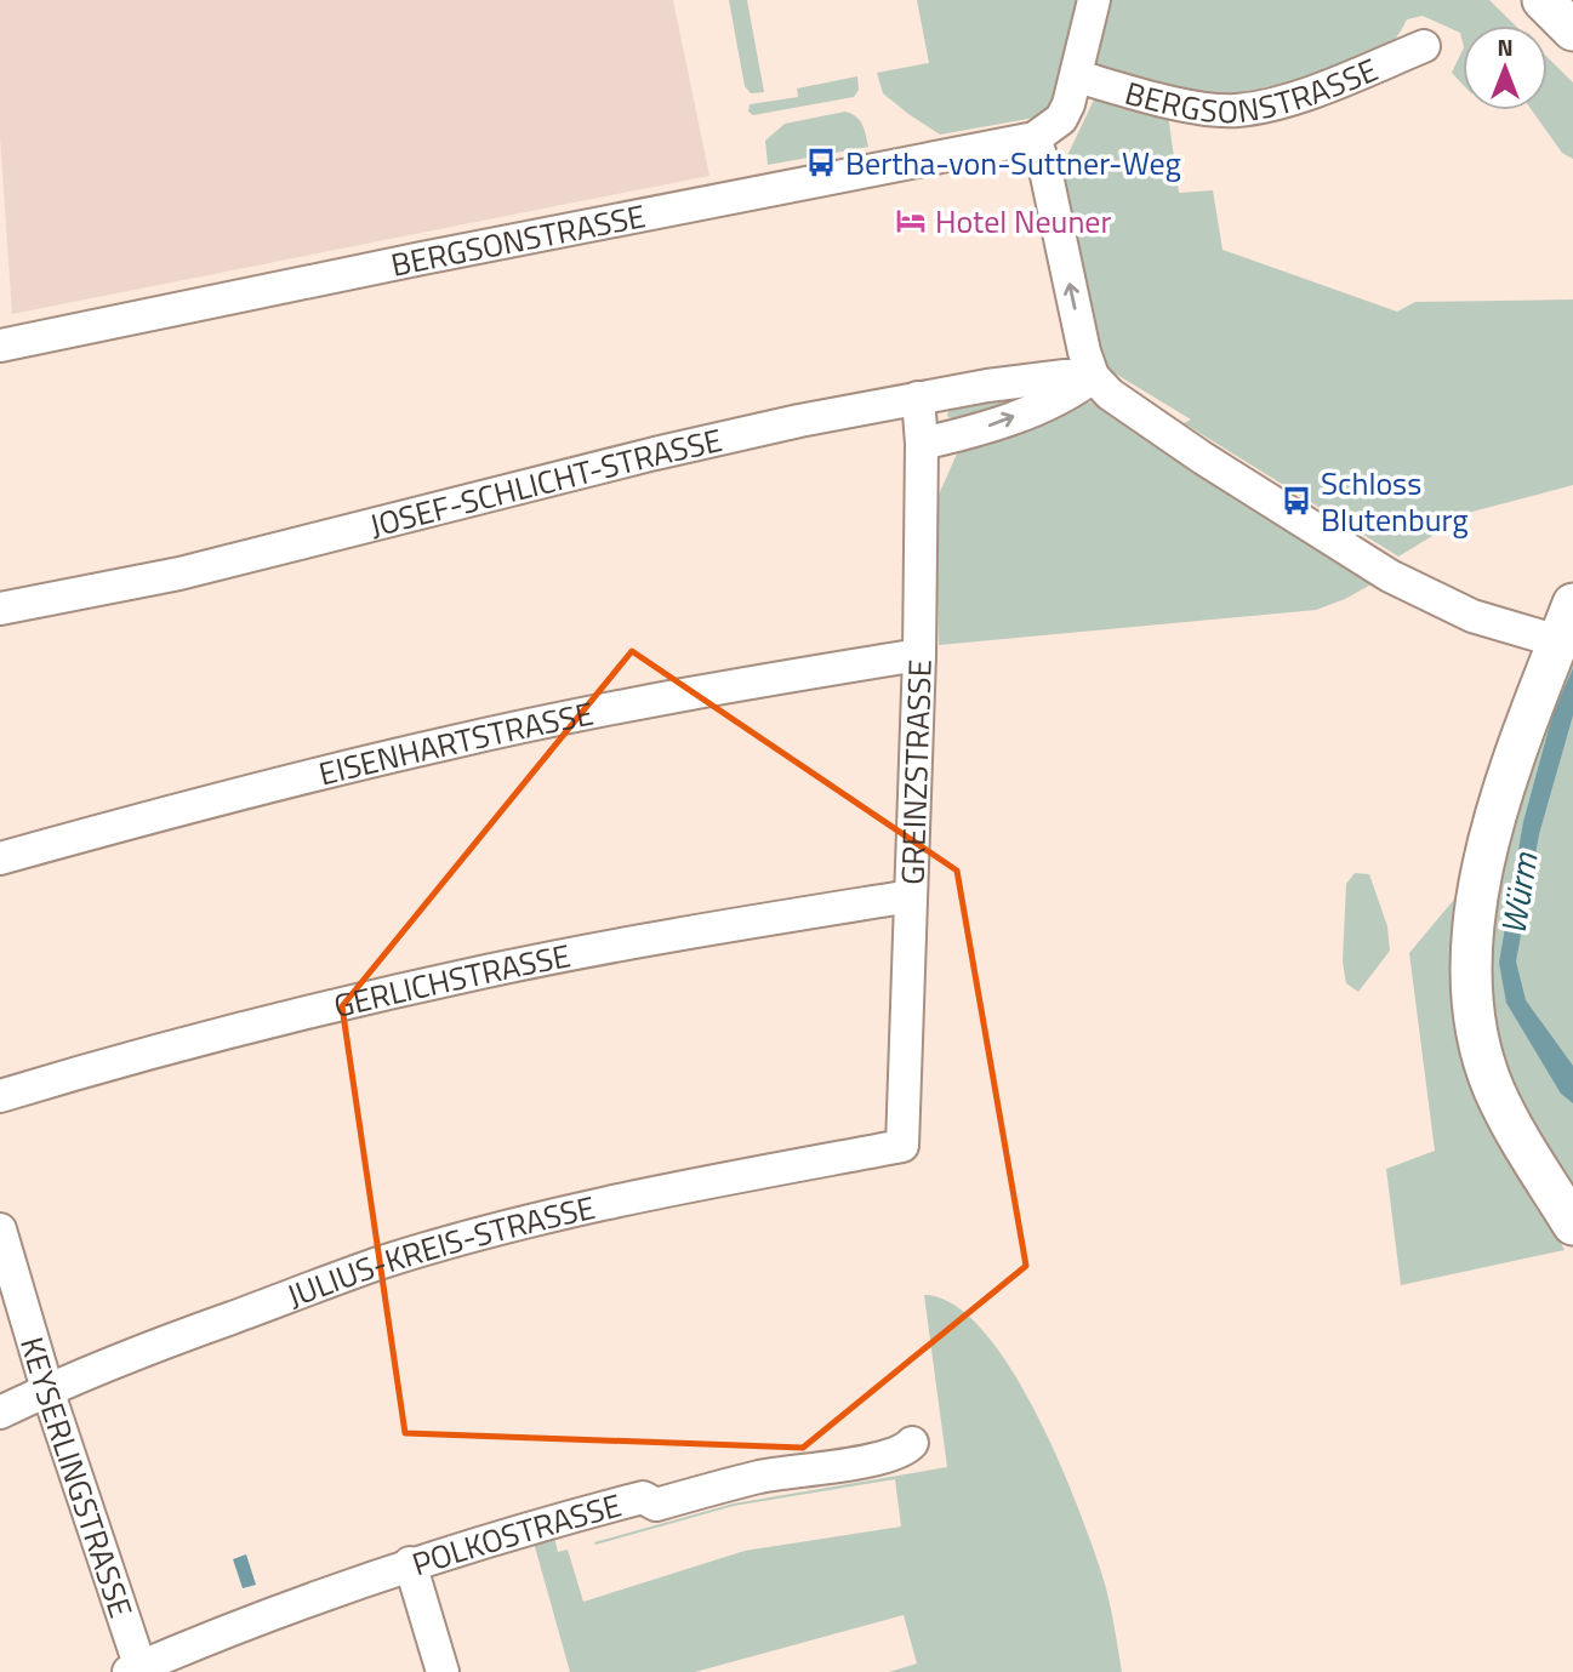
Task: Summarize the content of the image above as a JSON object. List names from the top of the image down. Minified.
{"streets":{"street":["BERGSONSTRASSE","JOSEF-SCHLICHT-STRASSE","EISENHARTSTRASSE","GREINZSTRASSE","GERLICHSTRASSE","JULIUS-KREIS-STRASSE","KEYSERLINGSTRASSE","POLKOSTRASSE"]},"crossings":[["JOSEF-SCHLICHT-STRASSE","GREINZSTRASSE"],["EISENHARTSTRASSE","GREINZSTRASSE"],["GREINZSTRASSE","GERLICHSTRASSE"],["GREINZSTRASSE","JULIUS-KREIS-STRASSE"],["JULIUS-KREIS-STRASSE","KEYSERLINGSTRASSE"],["KEYSERLINGSTRASSE","POLKOSTRASSE"]],"water":["Würm"],"places":{"bus stop":["Bertha-von-Suttner-Weg","Schloss Blutenburg"],"hotel":["Hotel Neuner"]},"north":"top"}
